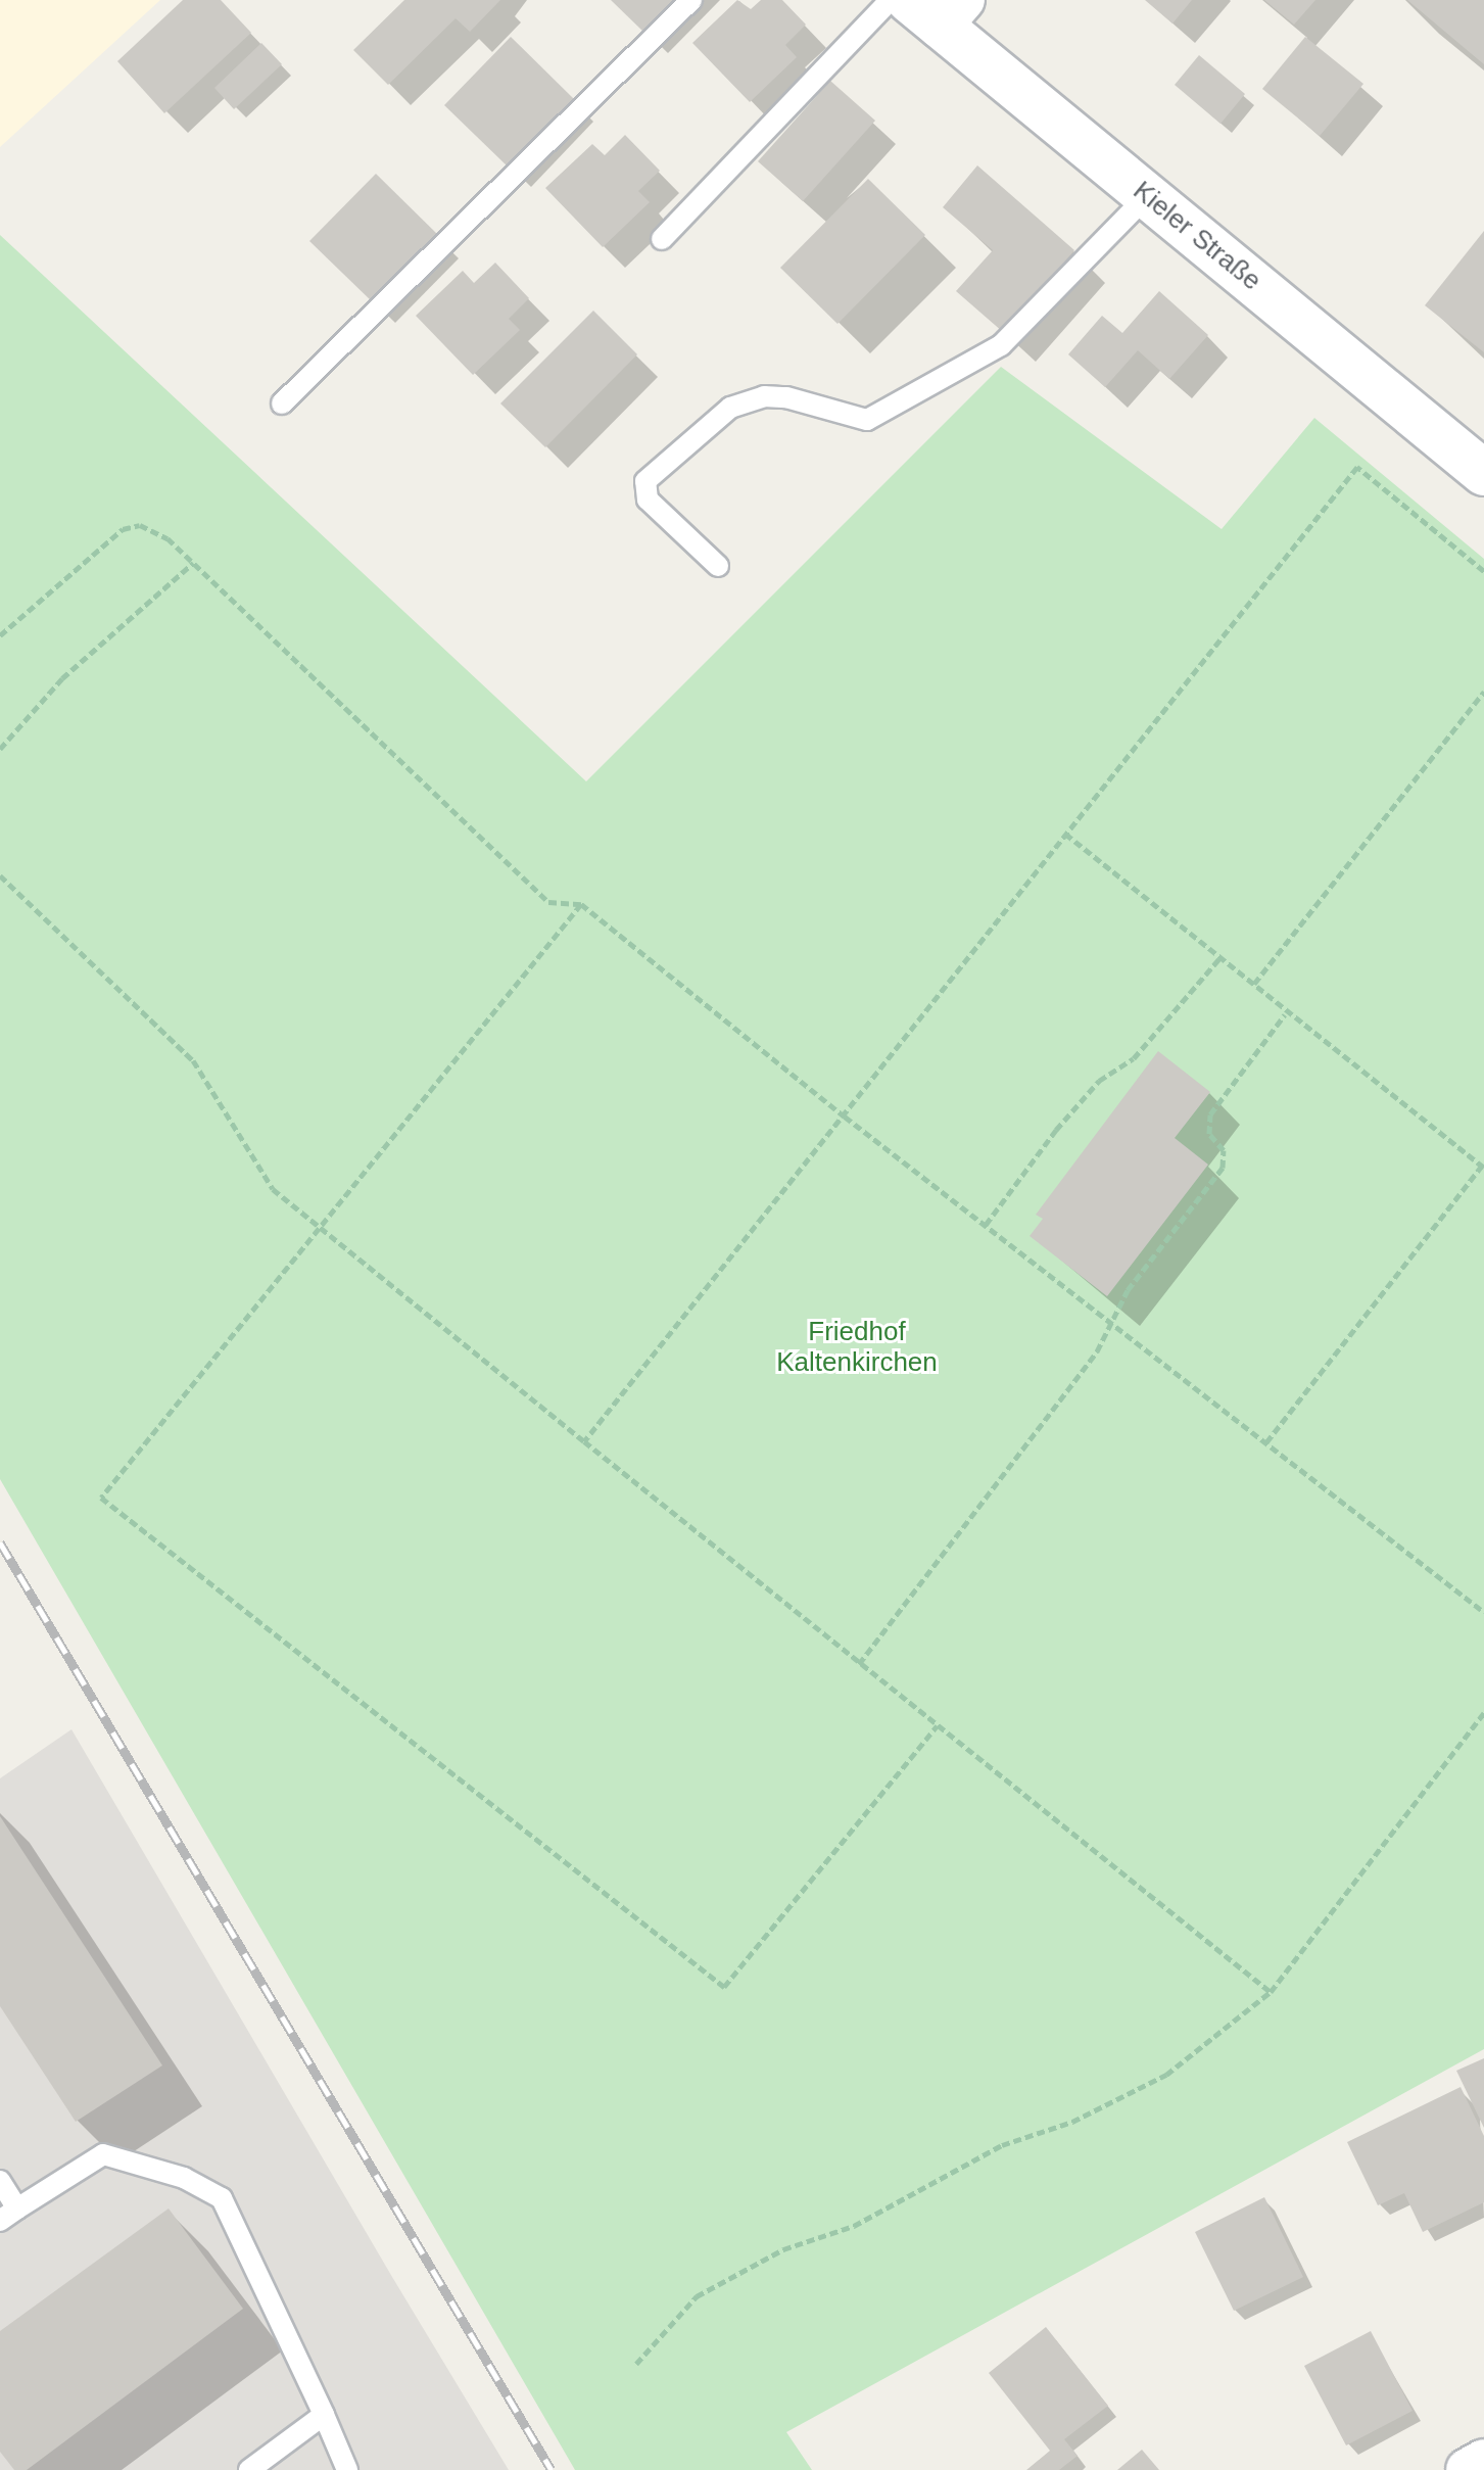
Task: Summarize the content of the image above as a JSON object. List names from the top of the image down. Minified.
{"streets":{"main road":["Kieler Straße"]},"parks":["Friedhof Kaltenkirchen"]}
